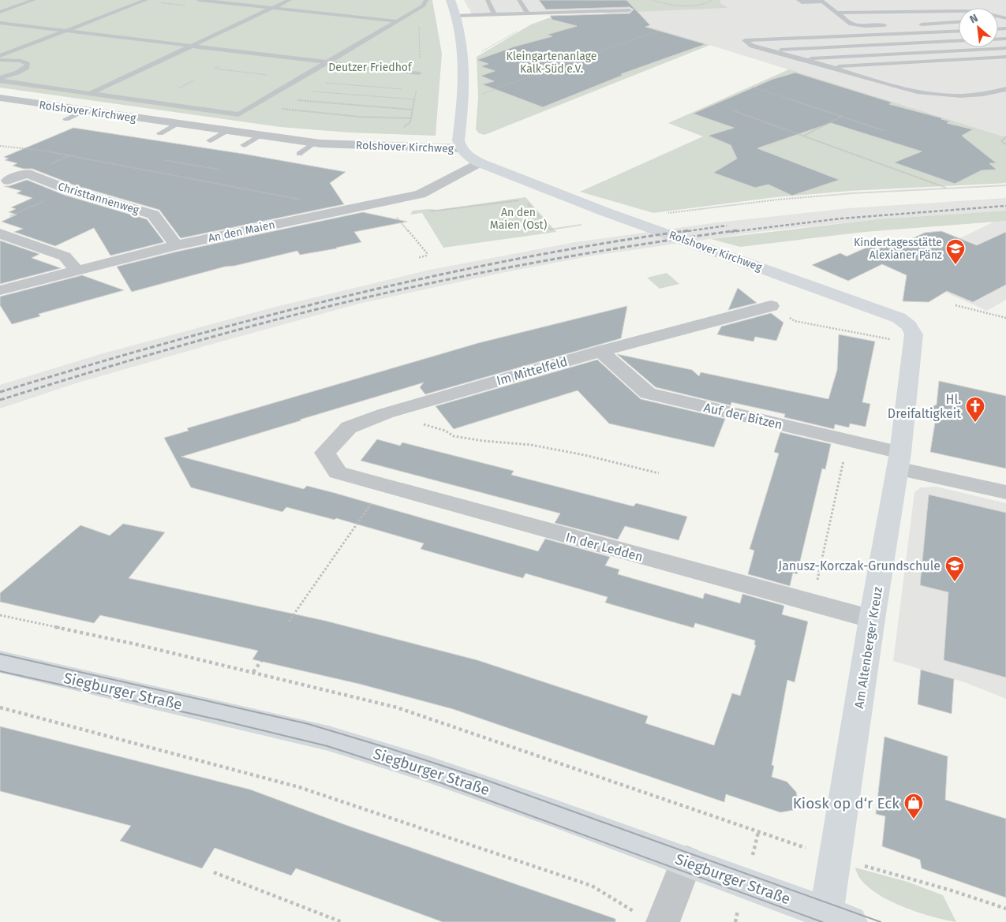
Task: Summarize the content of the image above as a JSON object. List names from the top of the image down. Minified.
{"streets":{"street":["Rolshover Kirchweg","Christtannenweg","An den Maien","Im Mittelfeld","Auf der Bitzen","In der Ledden","Am Altenberger Kreuz","Siegburger Straße"]},"crossings":[["Rolshover Kirchweg","An den Maien"],["Rolshover Kirchweg","Am Altenberger Kreuz"],["Christtannenweg","An den Maien"],["Im Mittelfeld","Auf der Bitzen"],["Im Mittelfeld","In der Ledden"],["Auf der Bitzen","Am Altenberger Kreuz"],["In der Ledden","Am Altenberger Kreuz"],["Am Altenberger Kreuz","Siegburger Straße"]],"parks":["Kleingartenanlage Kalk-Süd e.V.","Deutzer Friedhof","An den Maien (Ost)"],"places":{"school or university":["Kindertagesstätte Alexianer Pänz","Janusz-Korczak-Grundschule"],"church":["Hl. Dreifaltigkeit"],"shop":["Kiosk op d‘r Eck"]},"north":"top left"}
